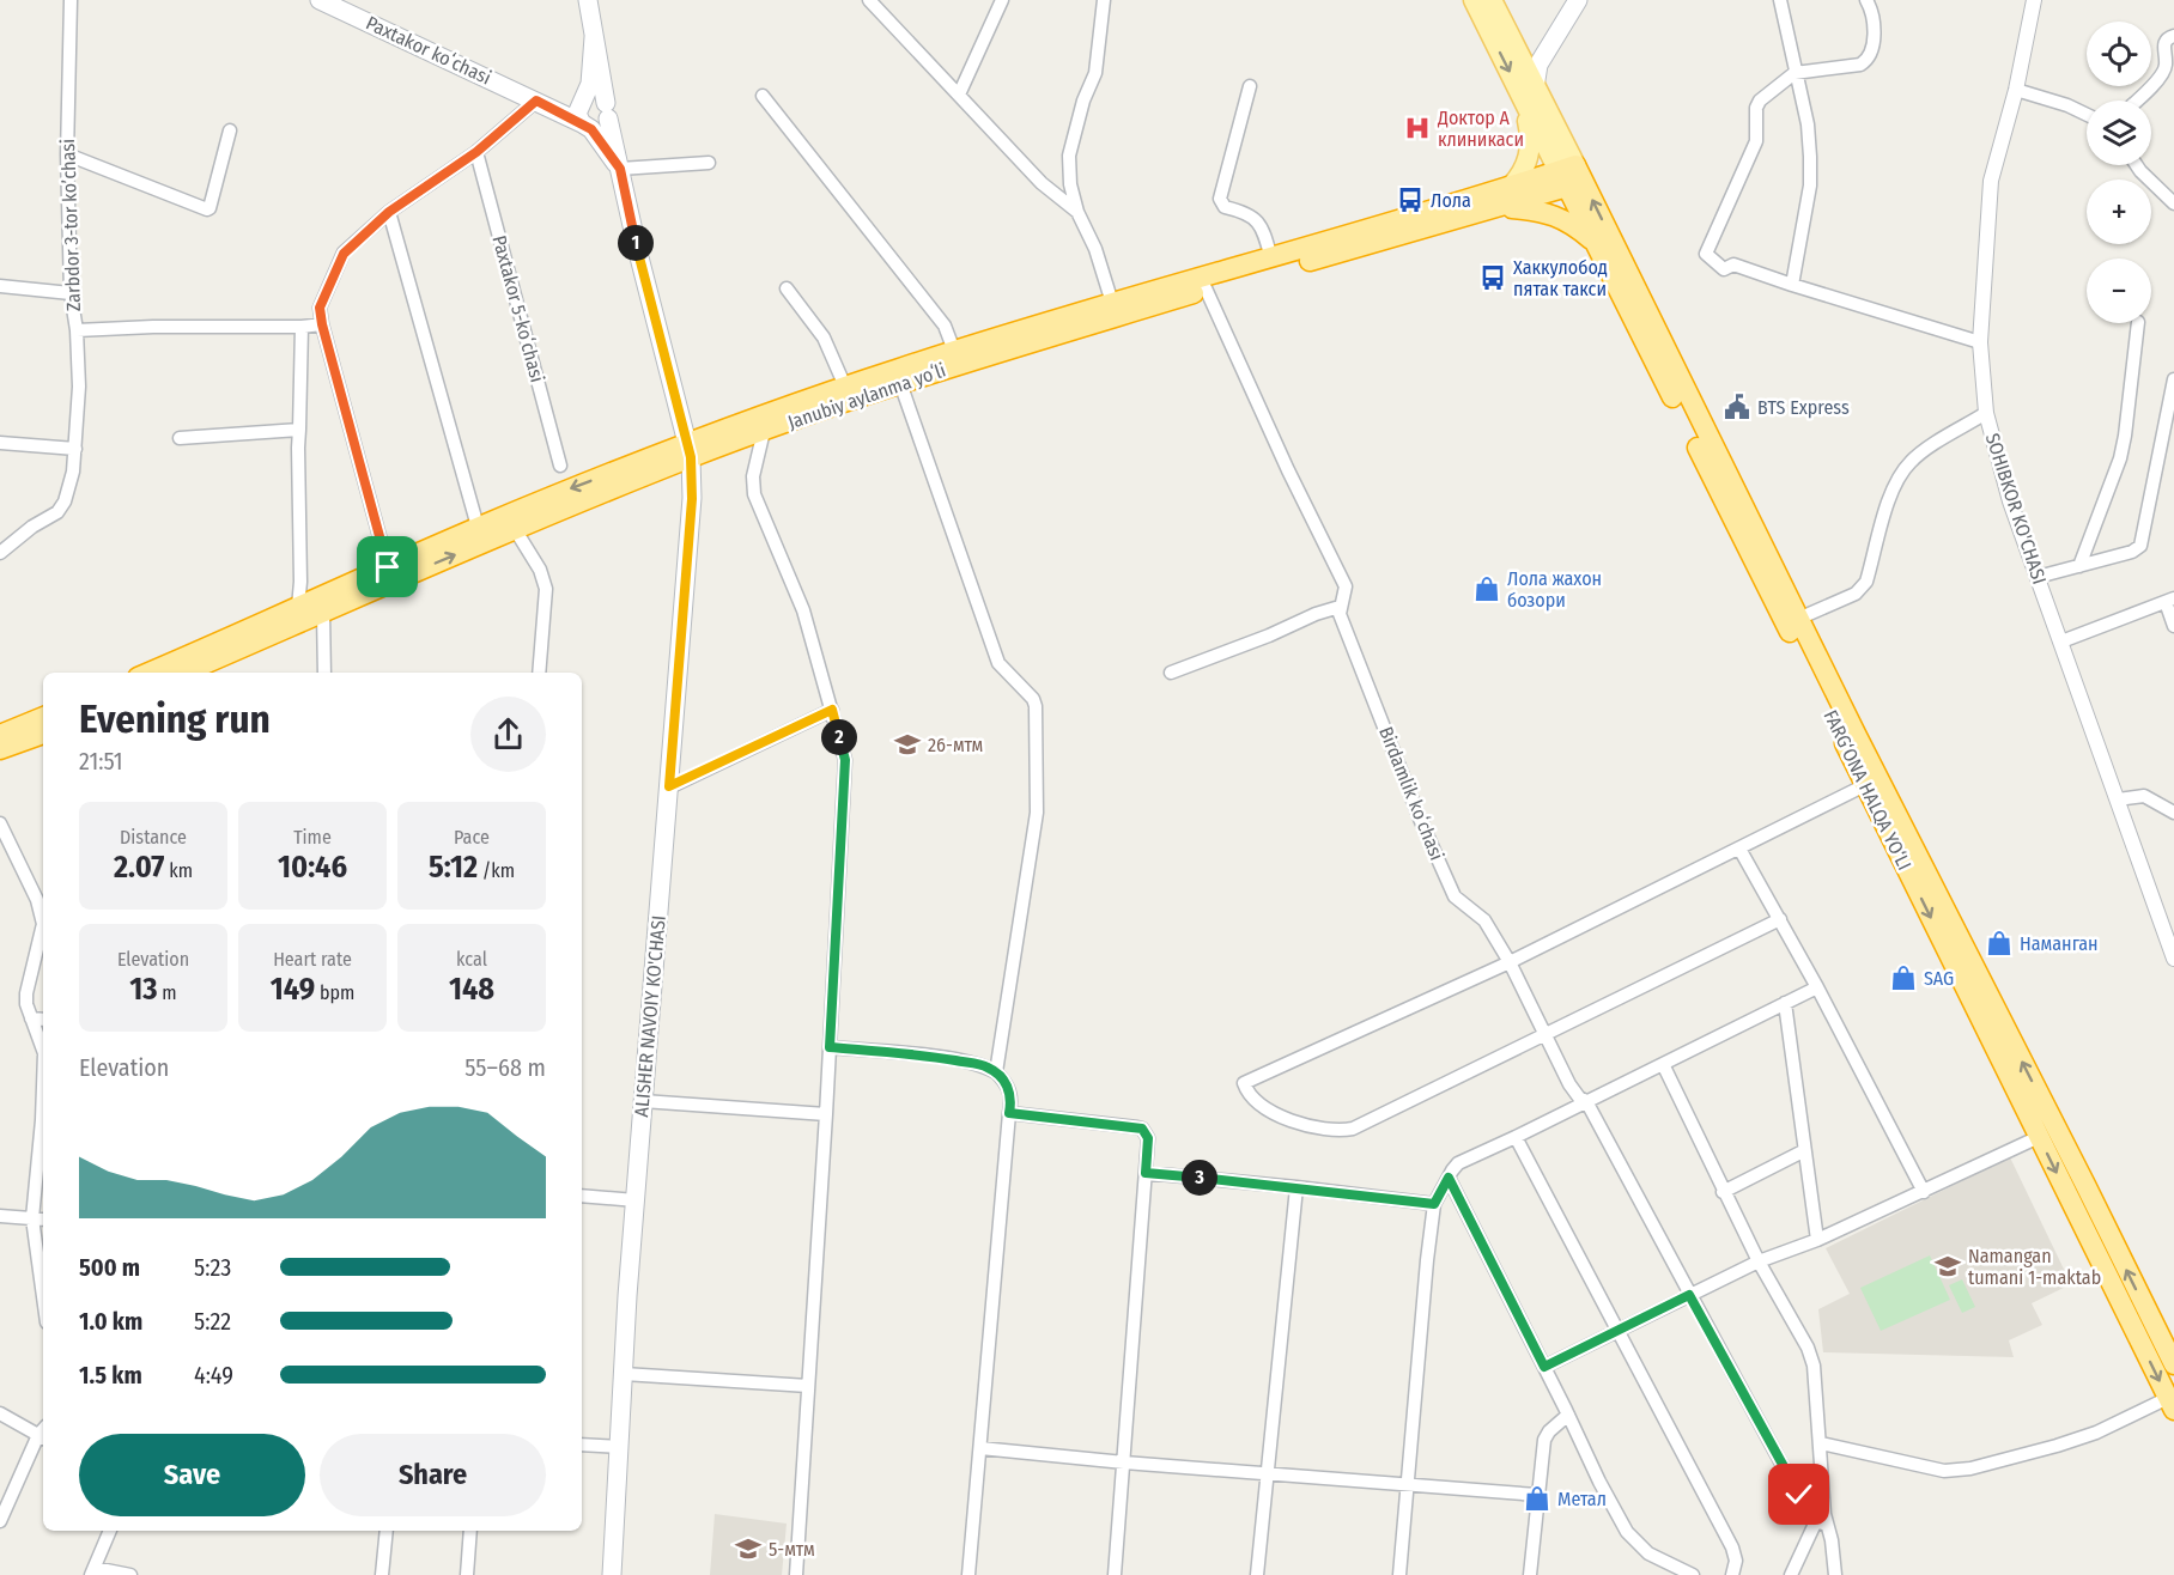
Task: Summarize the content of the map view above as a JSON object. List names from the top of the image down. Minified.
{"streets":{"highway":["Janubiy aylanma yoʻli","FARG‘ONA HALQA YO‘LI"],"main road":["Paxtakor koʻchasi","ALISHER NAVOIY KO'CHASI"],"street":["Zarbdor 3-tor koʼchasi","Paxtakor 5-koʻchasi","SOHIBKOR KO'CHASI","Birdamlik koʻchasi"]},"crossings":[["Janubiy aylanma yoʻli","FARG‘ONA HALQA YO‘LI"],["Janubiy aylanma yoʻli","Birdamlik koʻchasi"],["Janubiy aylanma yoʻli","ALISHER NAVOIY KO'CHASI"]],"places":{"hospital":["Доктор А клиникаси"],"bus stop":["Лола","Хаккулобод пятак такси"],"public building":["BTS Express"],"shop":["Лола жахон бозори","Наманган","SAG","Метал"],"school or university":["26-мтм","Namangan tumani 1-maktab","5-мтм"]},"page":{"map_buttons":["+","−"],"pins":["1","2","3"],"heading":["Evening run","21:51"],"stats":[["Distance","2.07 km"],["Time","10:46"],["Pace","5:12 /km"],["Elevation","13 m"],["Heart rate","149 bpm"],["kcal","148"]],"chart":["Elevation","55–68 m"],"list":[{"name":"500 m","note":"5:23"},{"name":"1.0 km","note":"5:22"},{"name":"1.5 km","note":"4:49"}],"buttons":["Save","Share"]}}
